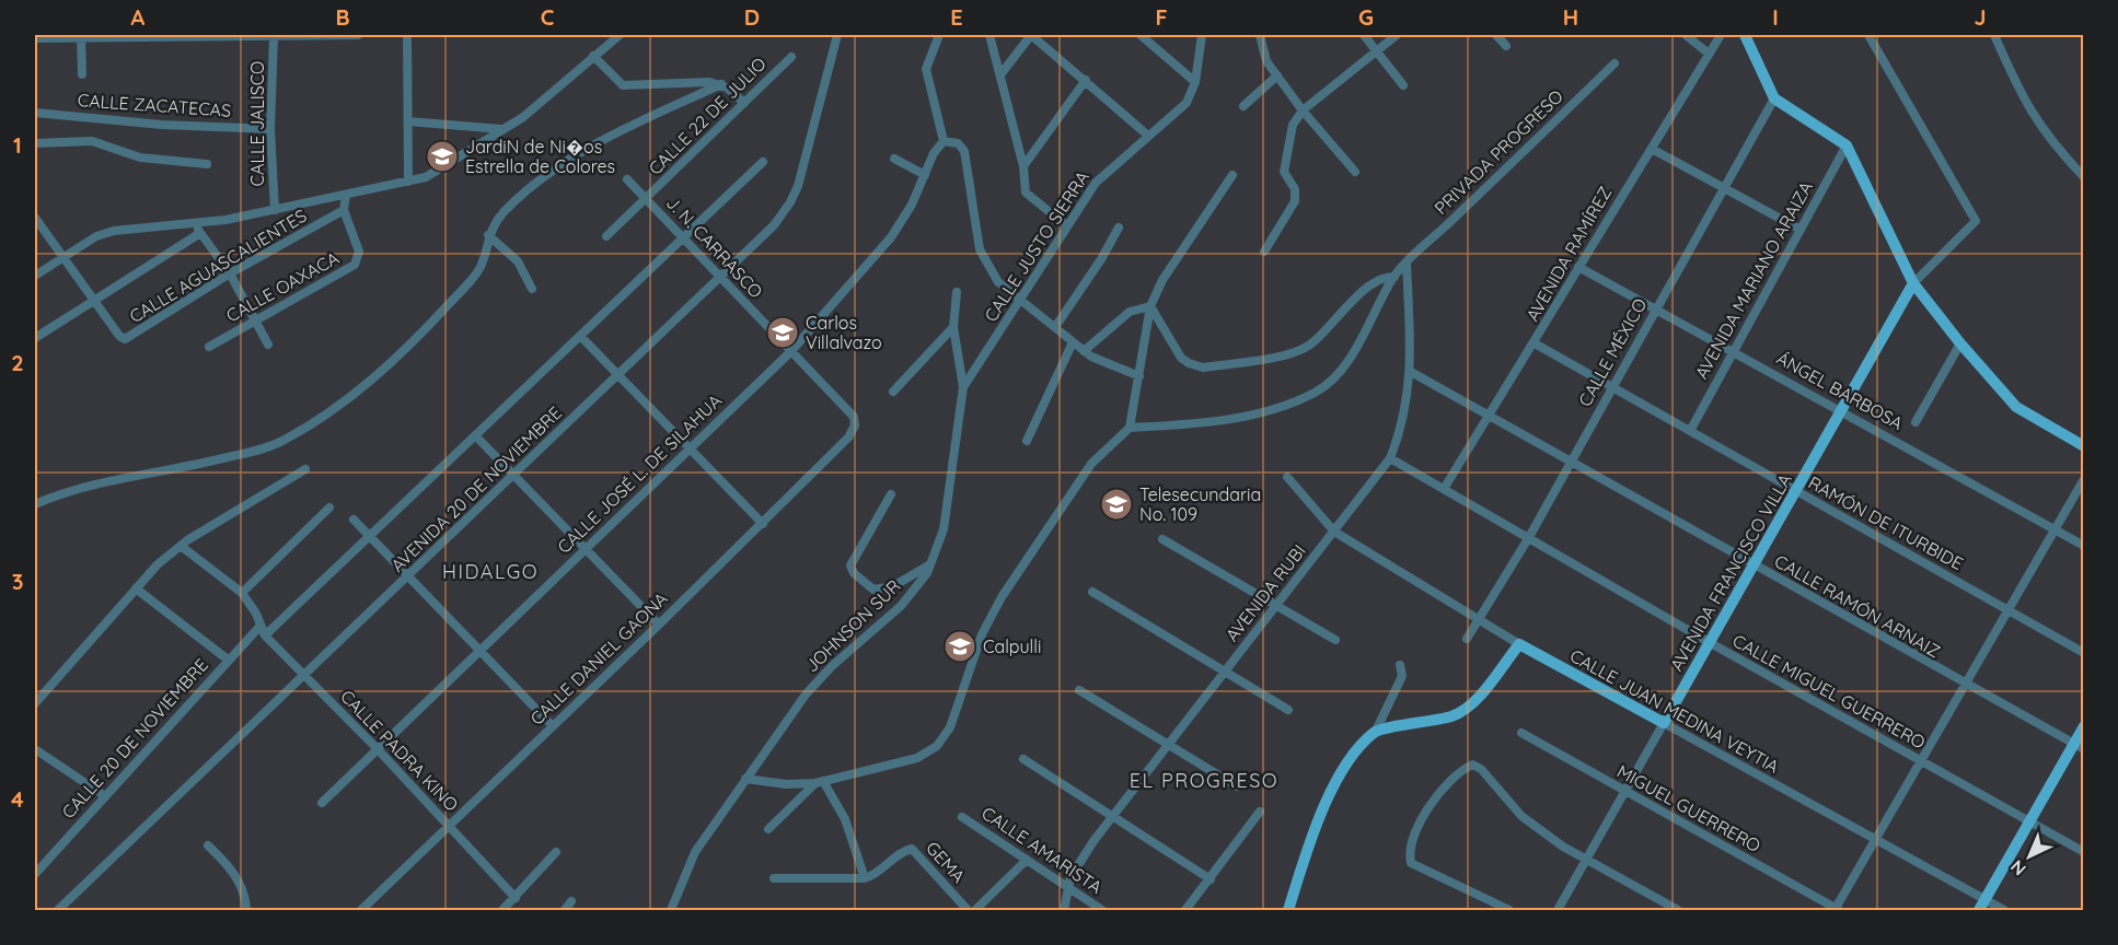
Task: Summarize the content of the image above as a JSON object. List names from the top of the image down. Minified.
{"streets":{"main road":["AVENIDA FRANCISCO VILLA","CALLE JUAN MEDINA VEYTIA"],"street":["CALLE ZACATECAS","CALLE 22 DE JULIO","CALLE JALISCO","PRIVADA PROGRESO","CALLE JUSTO SIERRA","J. N. CARRASCO","AVENIDA RAMÍREZ","CALLE AGUASCALIENTES","AVENIDA MARIANO ARAIZA","CALLE OAXACA","CALLE MÉXICO","ÁNGEL BARBOSA","CALLE JOSÉ L. DE SILAHUA","AVENIDA 20 DE NOVIEMBRE","RAMÓN DE ITURBIDE","AVENIDA RUBI","CALLE RAMÓN ARNAIZ","JOHNSON SUR","CALLE DANIEL GAONA","CALLE MIGUEL GUERRERO","CALLE 20 DE NOVIEMBRE","CALLE PADRA KINO","MIGUEL GUERRERO","CALLE AMARISTA","GEMA"]},"crossings":[["CALLE ZACATECAS","CALLE JALISCO"],["CALLE 22 DE JULIO","J. N. CARRASCO"],["PRIVADA PROGRESO","AVENIDA RUBI"],["CALLE JUSTO SIERRA","JOHNSON SUR"],["J. N. CARRASCO","CALLE JOSÉ L. DE SILAHUA"],["J. N. CARRASCO","AVENIDA 20 DE NOVIEMBRE"],["J. N. CARRASCO","CALLE DANIEL GAONA"],["AVENIDA RAMÍREZ","ÁNGEL BARBOSA"],["AVENIDA RAMÍREZ","RAMÓN DE ITURBIDE"],["AVENIDA RAMÍREZ","CALLE RAMÓN ARNAIZ"],["AVENIDA RAMÍREZ","CALLE MIGUEL GUERRERO"],["CALLE AGUASCALIENTES","CALLE OAXACA"],["AVENIDA MARIANO ARAIZA","ÁNGEL BARBOSA"],["AVENIDA MARIANO ARAIZA","RAMÓN DE ITURBIDE"],["CALLE MÉXICO","ÁNGEL BARBOSA"],["CALLE MÉXICO","RAMÓN DE ITURBIDE"],["CALLE MÉXICO","CALLE RAMÓN ARNAIZ"],["CALLE MÉXICO","CALLE MIGUEL GUERRERO"],["CALLE MÉXICO","CALLE JUAN MEDINA VEYTIA"],["ÁNGEL BARBOSA","AVENIDA FRANCISCO VILLA"],["CALLE JOSÉ L. DE SILAHUA","CALLE PADRA KINO"],["AVENIDA 20 DE NOVIEMBRE","CALLE PADRA KINO"],["RAMÓN DE ITURBIDE","AVENIDA FRANCISCO VILLA"],["AVENIDA FRANCISCO VILLA","CALLE RAMÓN ARNAIZ"],["AVENIDA FRANCISCO VILLA","CALLE MIGUEL GUERRERO"],["AVENIDA FRANCISCO VILLA","CALLE JUAN MEDINA VEYTIA"],["AVENIDA FRANCISCO VILLA","MIGUEL GUERRERO"],["AVENIDA RUBI","CALLE RAMÓN ARNAIZ"],["AVENIDA RUBI","CALLE MIGUEL GUERRERO"],["AVENIDA RUBI","CALLE JUAN MEDINA VEYTIA"],["AVENIDA RUBI","CALLE AMARISTA"],["CALLE DANIEL GAONA","CALLE PADRA KINO"],["CALLE 20 DE NOVIEMBRE","CALLE PADRA KINO"]],"districts":["HIDALGO","EL PROGRESO"],"places":{"school or university":["JardiN de Ni�os Estrella de Colores","Carlos Villalvazo","Telesecundaria No. 109","Calpulli"]},"north":"bottom left","grid":{"columns":["A","B","C","D","E","F","G","H","I","J"],"rows":["1","2","3","4"]}}
